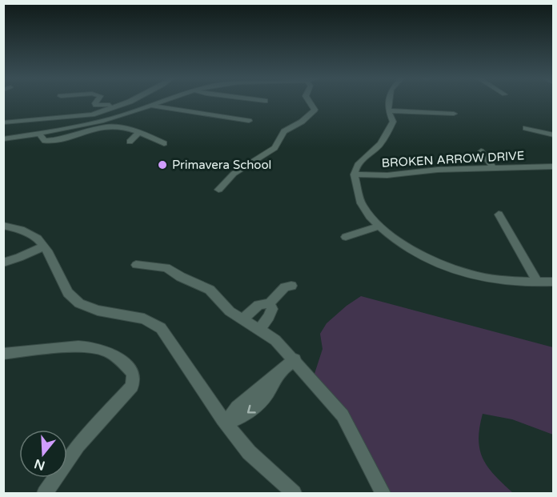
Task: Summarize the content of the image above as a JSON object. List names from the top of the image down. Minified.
{"streets":{"street":["BROKEN ARROW DRIVE"]},"places":["Primavera School"],"north":"bottom"}
